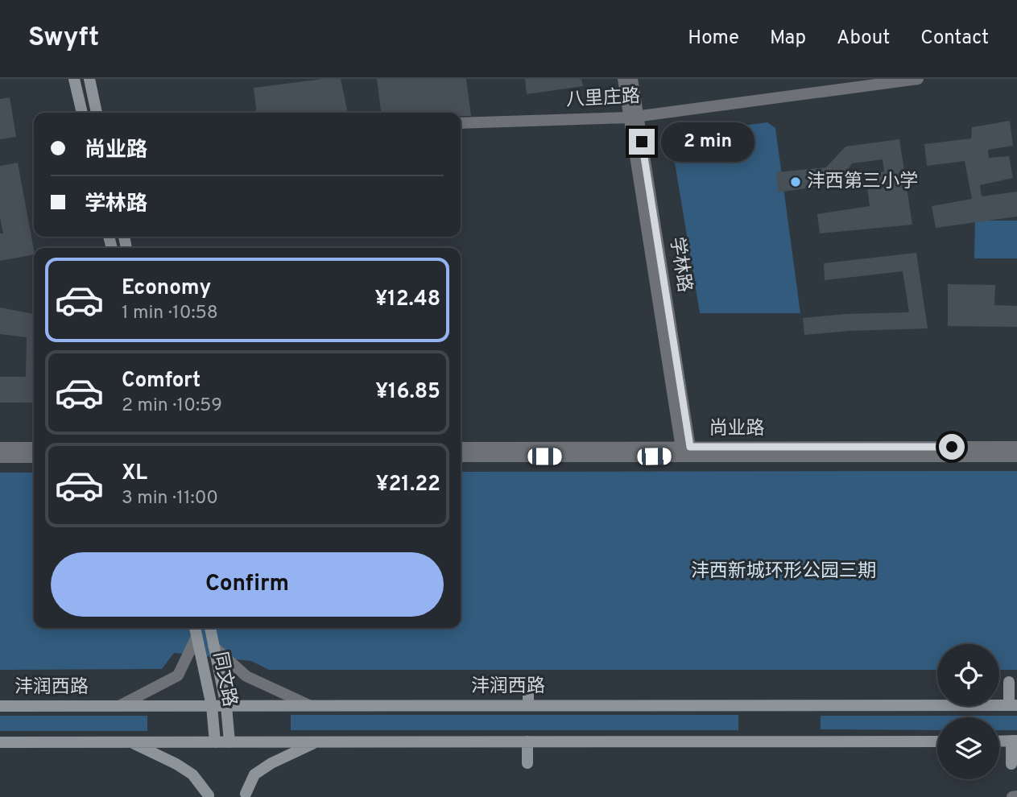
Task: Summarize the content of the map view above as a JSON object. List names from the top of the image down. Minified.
{"streets":{"main road":["同文路","沣润西路"],"street":["八里庄路","学林路","尚业路"]},"crossings":[["八里庄路","学林路"],["学林路","尚业路"],["同文路","沣润西路"]],"parks":["沣西新城环形公园三期"],"places":["沣西第三小学"],"page":{"header":"Swyft","nav":["Home","Map","About","Contact"],"banner":["尚业路","学林路"],"bubble":"2 min","list":[{"name":"Economy","note":"1 min · 10:58","value":"¥12.48"},{"name":"Comfort","note":"2 min · 10:59","value":"¥16.85"},{"name":"XL","note":"3 min · 11:00","value":"¥21.22"}],"buttons":"Confirm"}}
